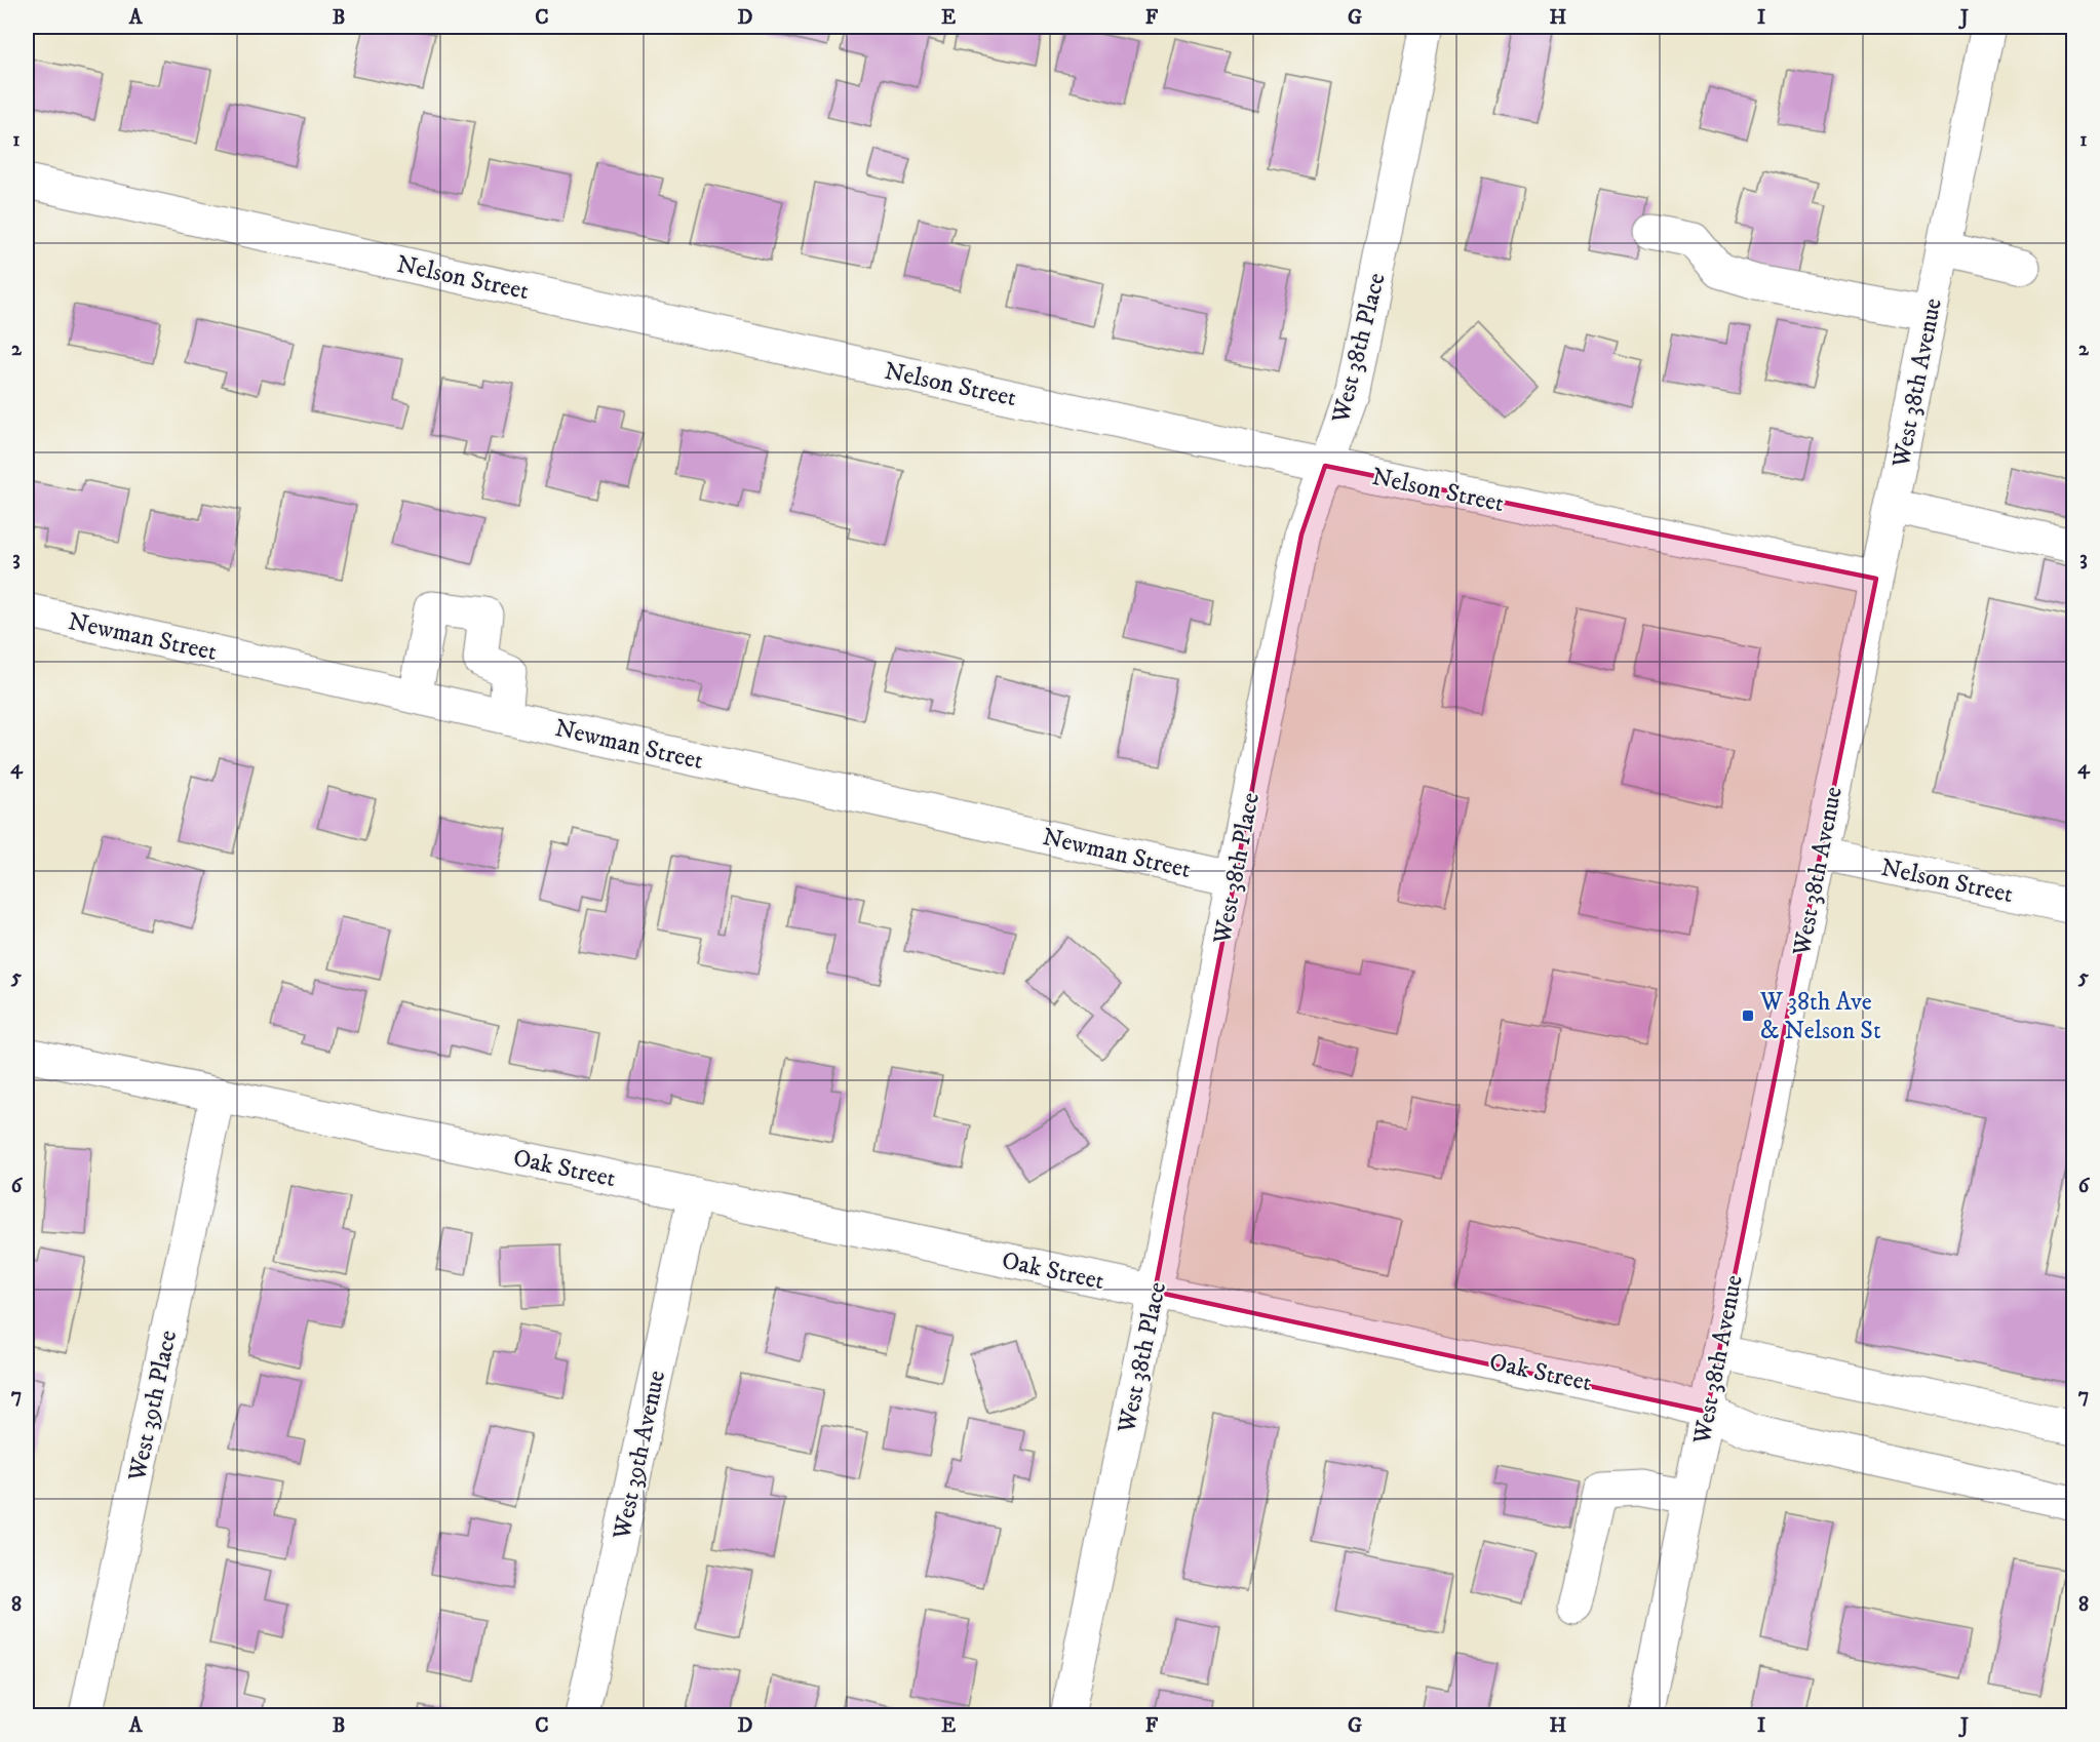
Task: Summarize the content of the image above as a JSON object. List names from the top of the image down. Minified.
{"streets":{"street":["Nelson Street","West 38th Place","West 38th Avenue","Newman Street","Oak Street","West 39th Place","West 39th Avenue"]},"crossings":[["Nelson Street","West 38th Place"],["Nelson Street","West 38th Avenue"],["West 38th Place","Newman Street"],["West 38th Place","Oak Street"],["West 38th Avenue","Oak Street"],["Oak Street","West 39th Place"],["Oak Street","West 39th Avenue"]],"places":{"transit":["W 38th Ave & Nelson St"]},"grid":{"columns":["A","B","C","D","E","F","G","H","I","J"],"rows":["1","2","3","4","5","6","7","8"]}}
